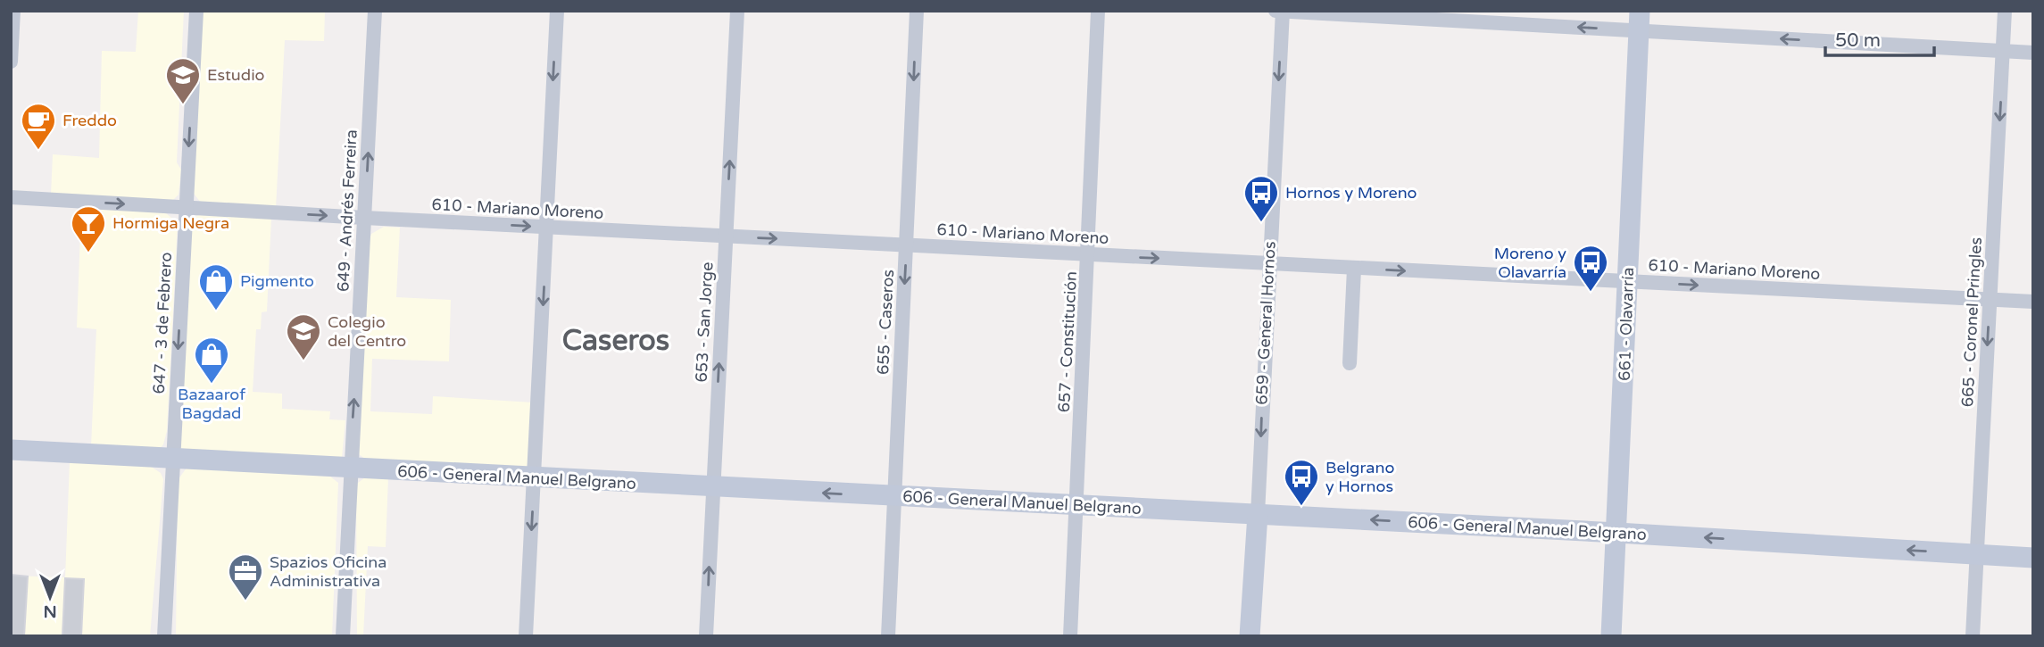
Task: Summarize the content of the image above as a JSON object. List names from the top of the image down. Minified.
{"streets":{"street":["610 - Mariano Moreno","649 - Andrés Ferreira","653 - San Jorge","655 - Caseros","665 - Coronel Pringles","647 - 3 de Febrero","659 - General Hornos","661 - Olavarría","657 - Constitución","606 - General Manuel Belgrano"]},"crossings":[["610 - Mariano Moreno","649 - Andrés Ferreira"],["610 - Mariano Moreno","653 - San Jorge"],["610 - Mariano Moreno","655 - Caseros"],["610 - Mariano Moreno","665 - Coronel Pringles"],["610 - Mariano Moreno","647 - 3 de Febrero"],["610 - Mariano Moreno","659 - General Hornos"],["610 - Mariano Moreno","661 - Olavarría"],["610 - Mariano Moreno","657 - Constitución"],["649 - Andrés Ferreira","606 - General Manuel Belgrano"],["653 - San Jorge","606 - General Manuel Belgrano"],["655 - Caseros","606 - General Manuel Belgrano"],["665 - Coronel Pringles","606 - General Manuel Belgrano"],["647 - 3 de Febrero","606 - General Manuel Belgrano"],["659 - General Hornos","606 - General Manuel Belgrano"],["661 - Olavarría","606 - General Manuel Belgrano"],["657 - Constitución","606 - General Manuel Belgrano"]],"one_way":["610 - Mariano Moreno","649 - Andrés Ferreira","653 - San Jorge","655 - Caseros","665 - Coronel Pringles","647 - 3 de Febrero","659 - General Hornos","606 - General Manuel Belgrano"],"districts":["Caseros"],"places":{"school or university":["Estudio","Colegio del Centro"],"cafe":["Freddo"],"bus stop":["Hornos y Moreno","Moreno y Olavarría","Belgrano y Hornos"],"bar":["Hormiga Negra"],"shop":["Pigmento","Bazaarof Bagdad"],"office":["Spazios Oficina Administrativa"]},"scale_bar":"50 m","north":"bottom"}
